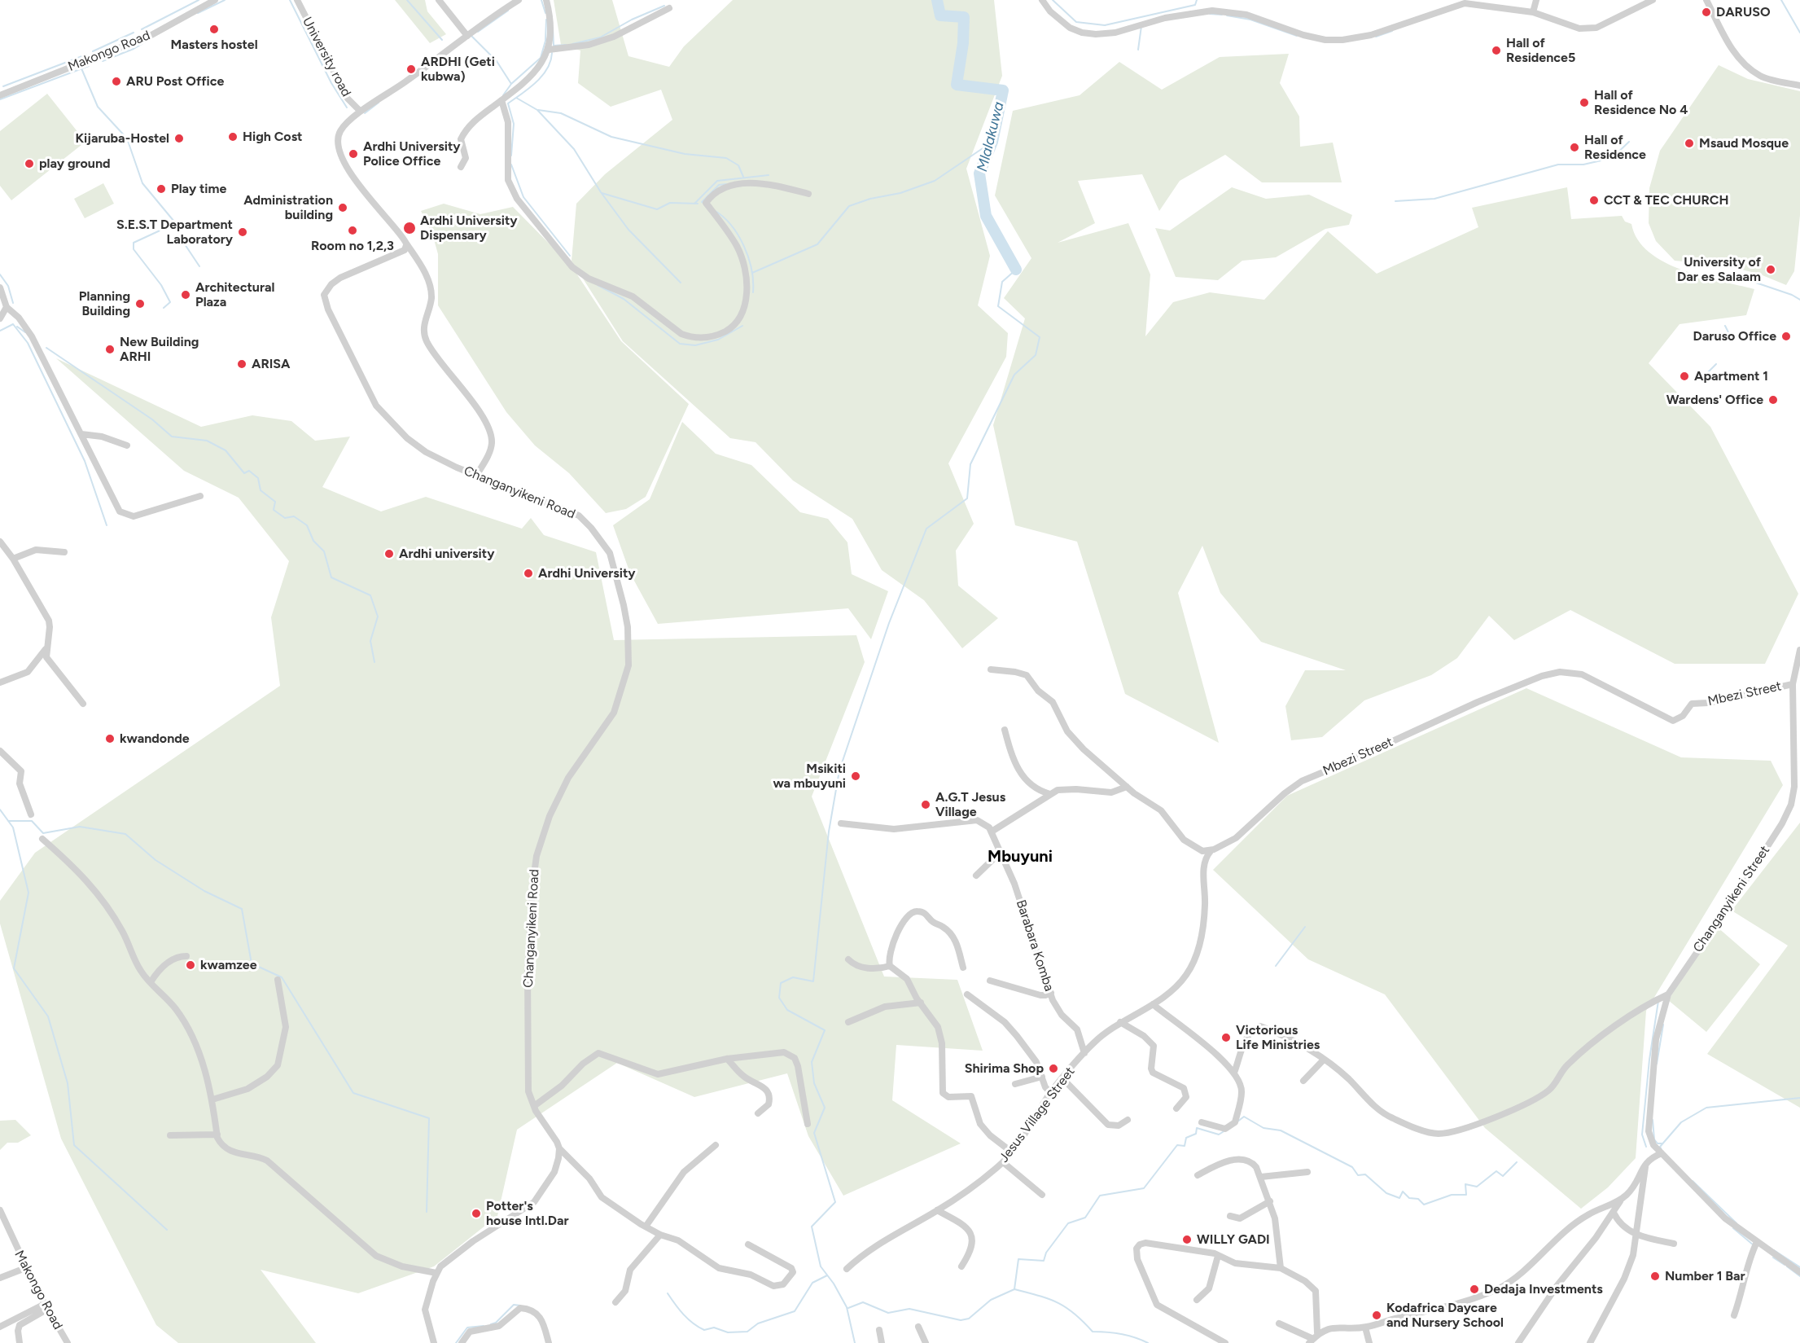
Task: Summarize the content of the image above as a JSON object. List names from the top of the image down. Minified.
{"streets":{"street":["Makongo Road","University road","Changanyikeni Road","Mbezi Street","Changanyikeni Street","Barabara Komba","Jesus Village Street"]},"crossings":[["Mbezi Street","Changanyikeni Street"],["Mbezi Street","Jesus Village Street"],["Barabara Komba","Jesus Village Street"]],"districts":["Mbuyuni"],"water":["Mlalakuwa"],"places":["DARUSO","Masters hostel","Hall of Residence5","ARDHI (Geti kubwa)","ARU Post Office","Hall of Residence No 4","High Cost","Kijaruba-Hostel","Msaud Mosque","Hall of Residence","Ardhi University Police Office","play ground","Play time","CCT & TEC CHURCH","Administration building","Ardhi University Dispensary","Room no 1,2,3","S.E.S.T Department Laboratory","University of Dar es Salaam","Architectural Plaza","Planning Building","Daruso Office","New Building ARHI","ARISA","Apartment 1","Wardens' Office","Ardhi university","Ardhi University","kwandonde","Msikiti wa mbuyuni","A.G.T Jesus Village","kwamzee","Victorious Life Ministries","Shirima Shop","Potter's house Intl.Dar","WILLY GADI","Number 1 Bar","Dedaja Investments","Kodafrica Daycare and Nursery School"]}
